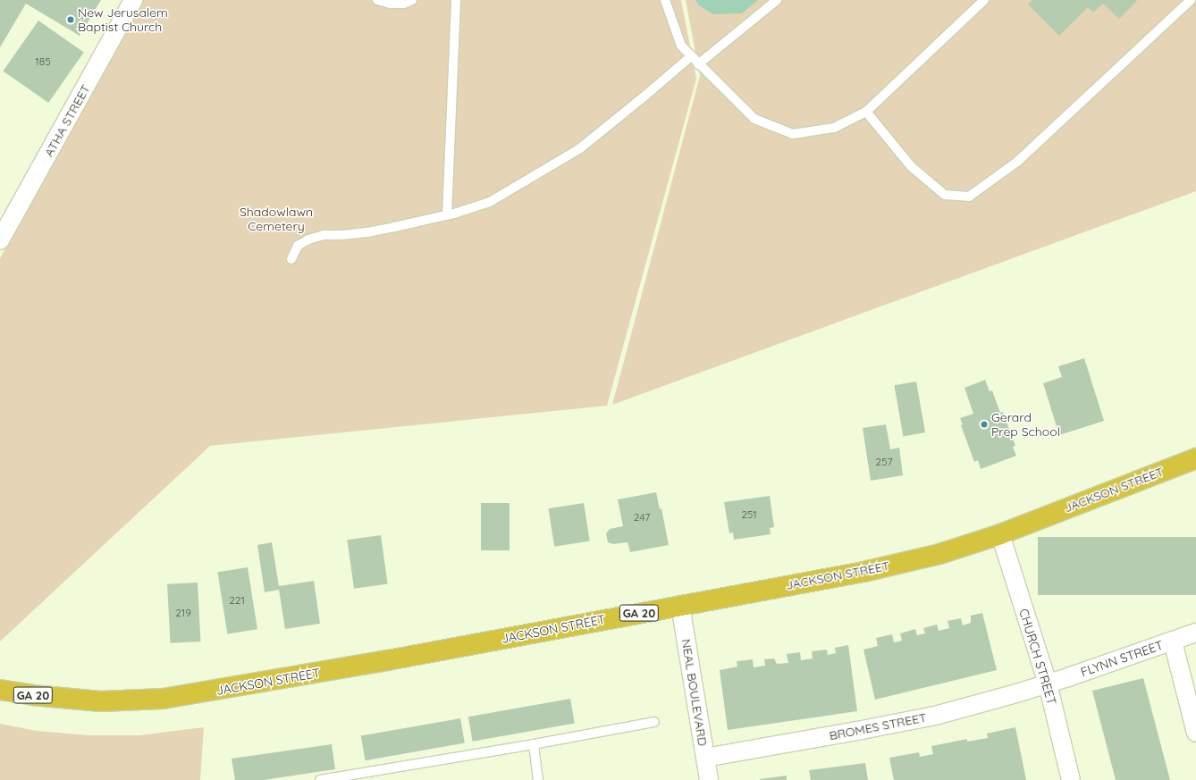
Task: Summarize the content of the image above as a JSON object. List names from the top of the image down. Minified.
{"streets":{"highway":["JACKSON STREET","GA 20"],"street":["ATHA STREET","CHURCH STREET","FLYNN STREET","NEAL BOULEVARD","BROMES STREET"]},"crossings":[["JACKSON STREET","CHURCH STREET"],["JACKSON STREET","NEAL BOULEVARD"],["CHURCH STREET","FLYNN STREET"],["CHURCH STREET","BROMES STREET"],["FLYNN STREET","BROMES STREET"],["NEAL BOULEVARD","BROMES STREET"]],"parks":["Shadowlawn Cemetery"],"places":["New Jerusalem Baptist Church","Gerard Prep School"],"house_numbers":["185","257","251","247","221","219"]}
